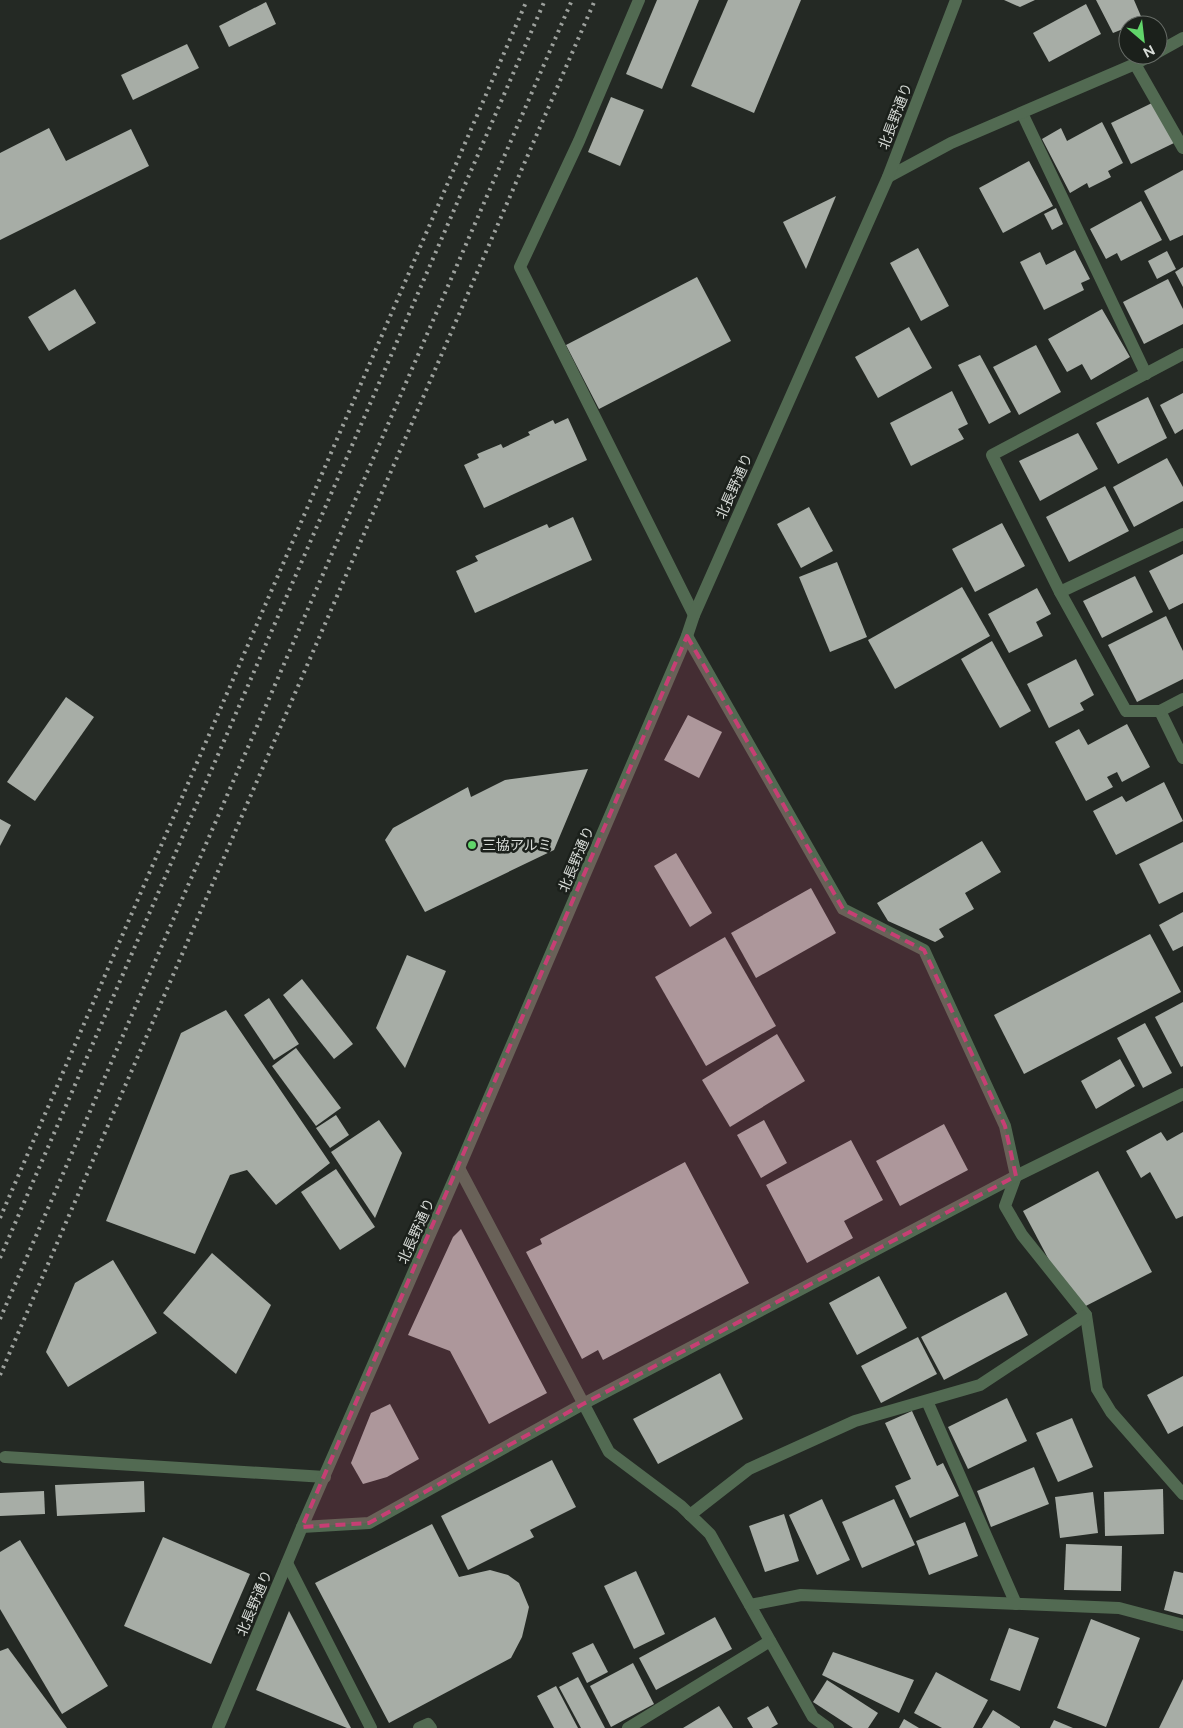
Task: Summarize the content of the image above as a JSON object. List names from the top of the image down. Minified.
{"streets":{"street":["北長野通り"]},"places":["三協アルミ"],"north":"bottom right"}
